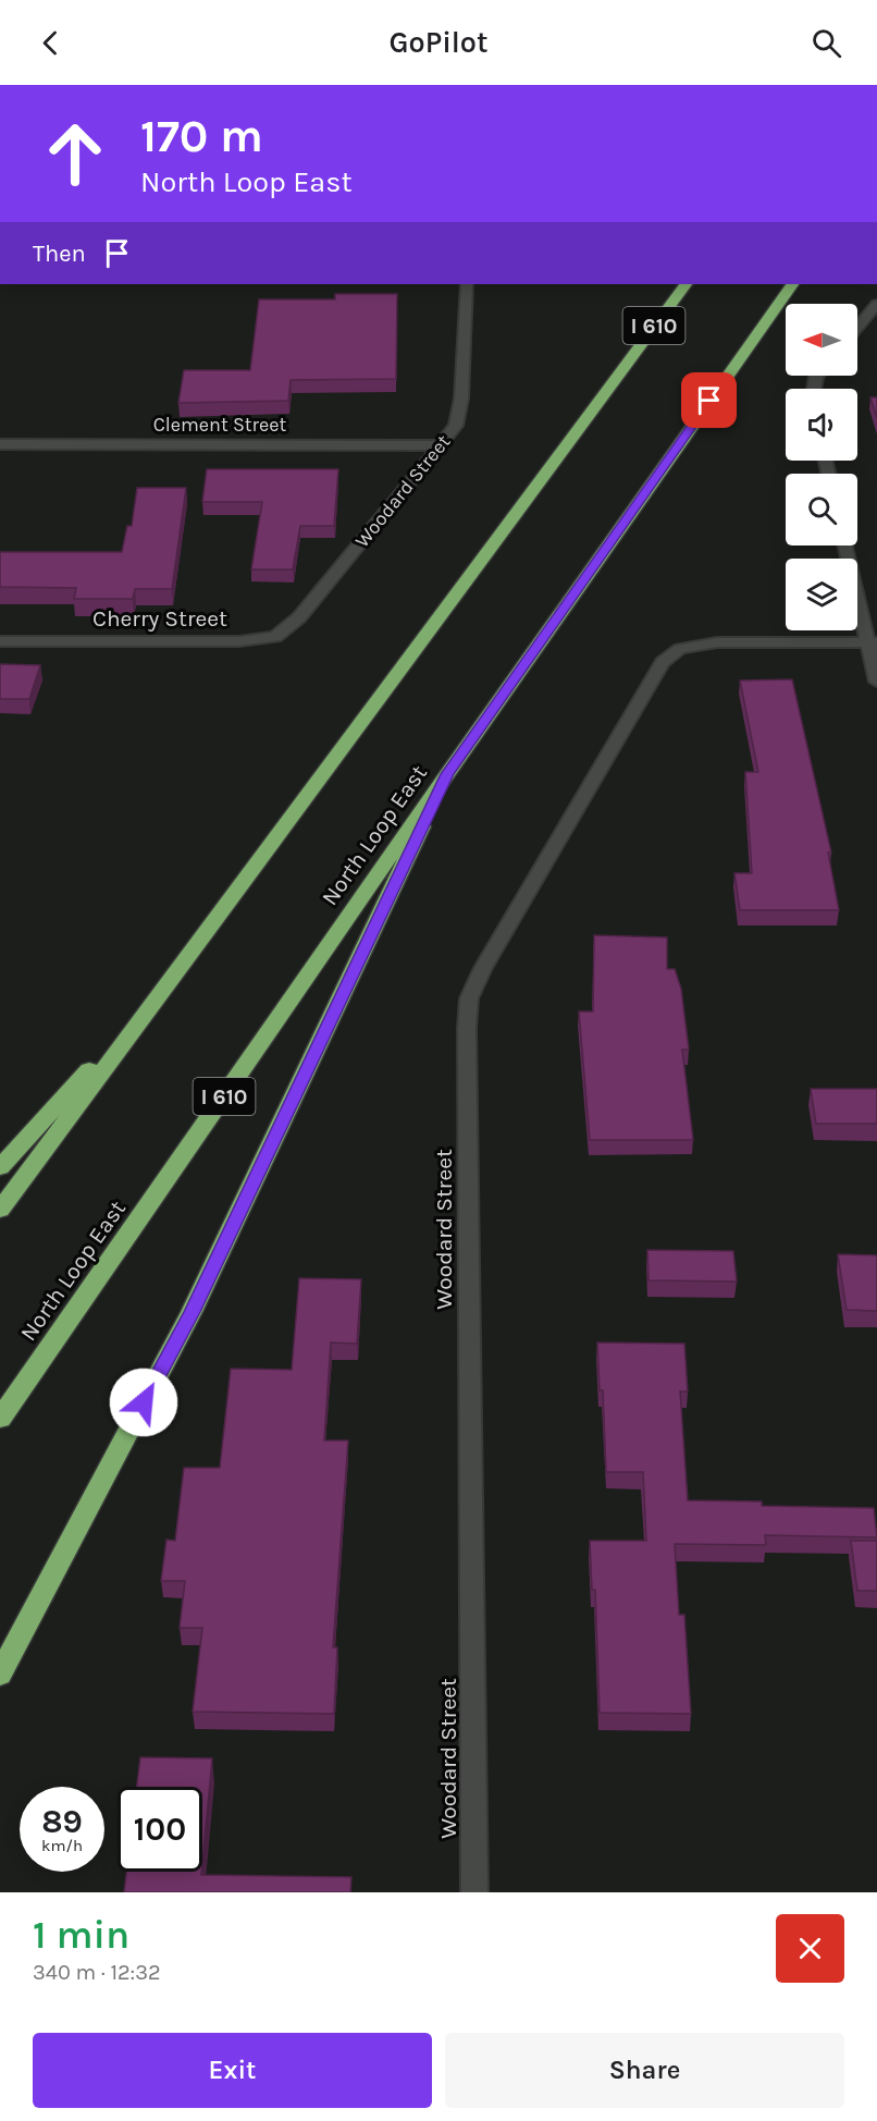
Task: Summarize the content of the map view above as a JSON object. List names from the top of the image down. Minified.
{"streets":{"highway":["I 610","North Loop East"],"street":["Clement Street","Woodard Street","Cherry Street"]},"crossings":[["Clement Street","Woodard Street"],["Woodard Street","Cherry Street"]],"north":"left","page":{"header":"GoPilot","turn":["170 m","North Loop East"],"then":"Then","speed":"89 km/h","limit":"100","heading":["1 min","340 m · 12:32"],"buttons":["Exit","Share"]}}
